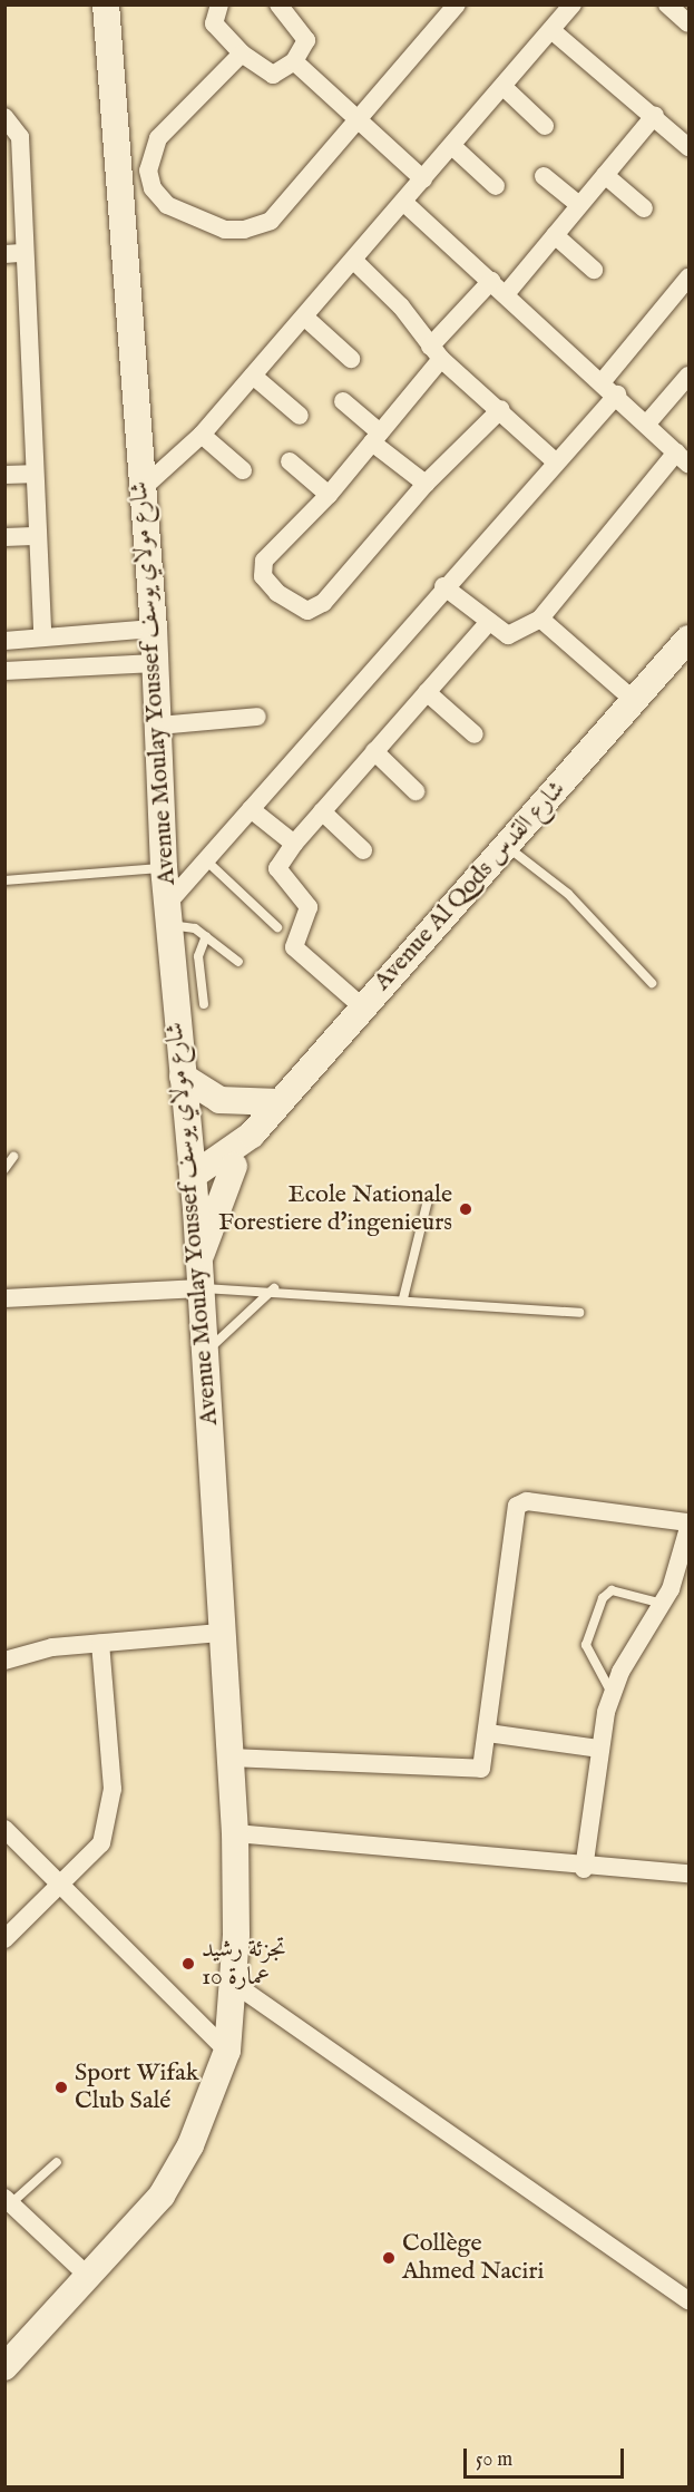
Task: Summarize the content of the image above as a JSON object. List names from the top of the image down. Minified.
{"streets":{"street":["Avenue Moulay Youssef شارع مولاي يوسف","Avenue Al Qods شارع القدس"]},"crossings":[["Avenue Moulay Youssef شارع مولاي يوسف","Avenue Al Qods شارع القدس"]],"places":["Ecole Nationale Forestiere d'ingenieurs","تجزئة رشيد عمارة 10","Sport Wifak Club Salé","Collège Ahmed Naciri"],"scale_bar":"50 m"}
